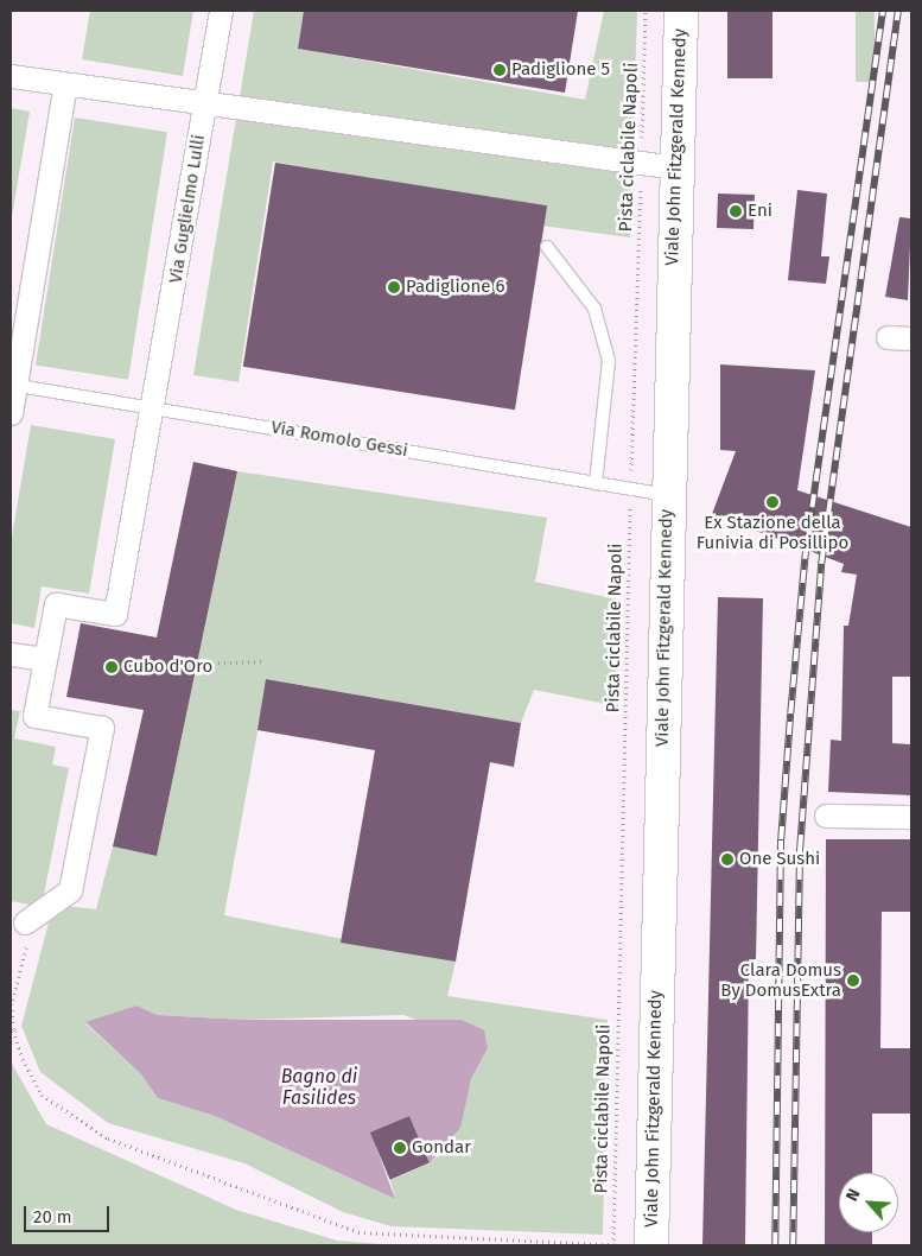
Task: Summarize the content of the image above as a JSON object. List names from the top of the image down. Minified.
{"streets":{"main road":["Viale John Fitzgerald Kennedy"],"street":["Via Guglielmo Lulli"],"lane":["Via Romolo Gessi"],"path":["Pista ciclabile Napoli"]},"crossings":[["Pista ciclabile Napoli","Via Romolo Gessi"],["Viale John Fitzgerald Kennedy","Via Romolo Gessi"],["Via Guglielmo Lulli","Via Romolo Gessi"]],"water":["Bagno di Fasilides"],"places":["Padiglione 5","Eni","Padiglione 6","Ex Stazione della Funivia di Posillipo","Cubo d'Oro","One Sushi","Clara Domus By DomusExtra","Gondar"],"scale_bar":"20 m","north":"top left"}
